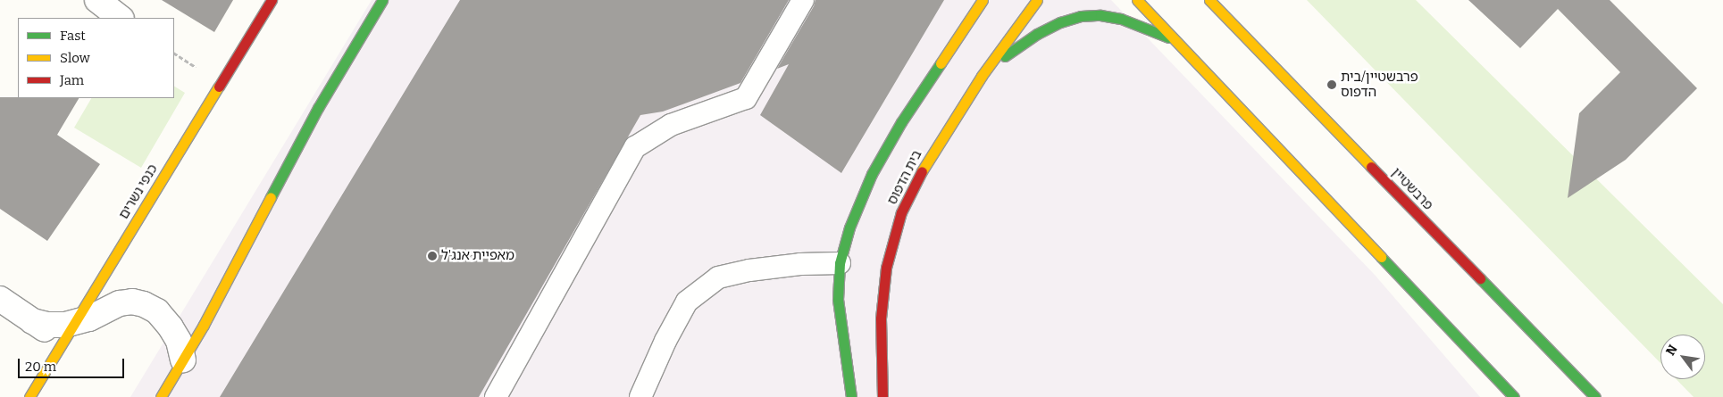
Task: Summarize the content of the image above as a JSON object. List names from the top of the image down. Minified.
{"streets":{"street":["בית הדפוס","פרבשטיין","כנפי נשרים"]},"places":["פרבשטיין/בית הדפוס","מאפיית אנג'ל"],"legend":["Fast","Slow","Jam"],"scale_bar":"20 m","north":"top left"}
